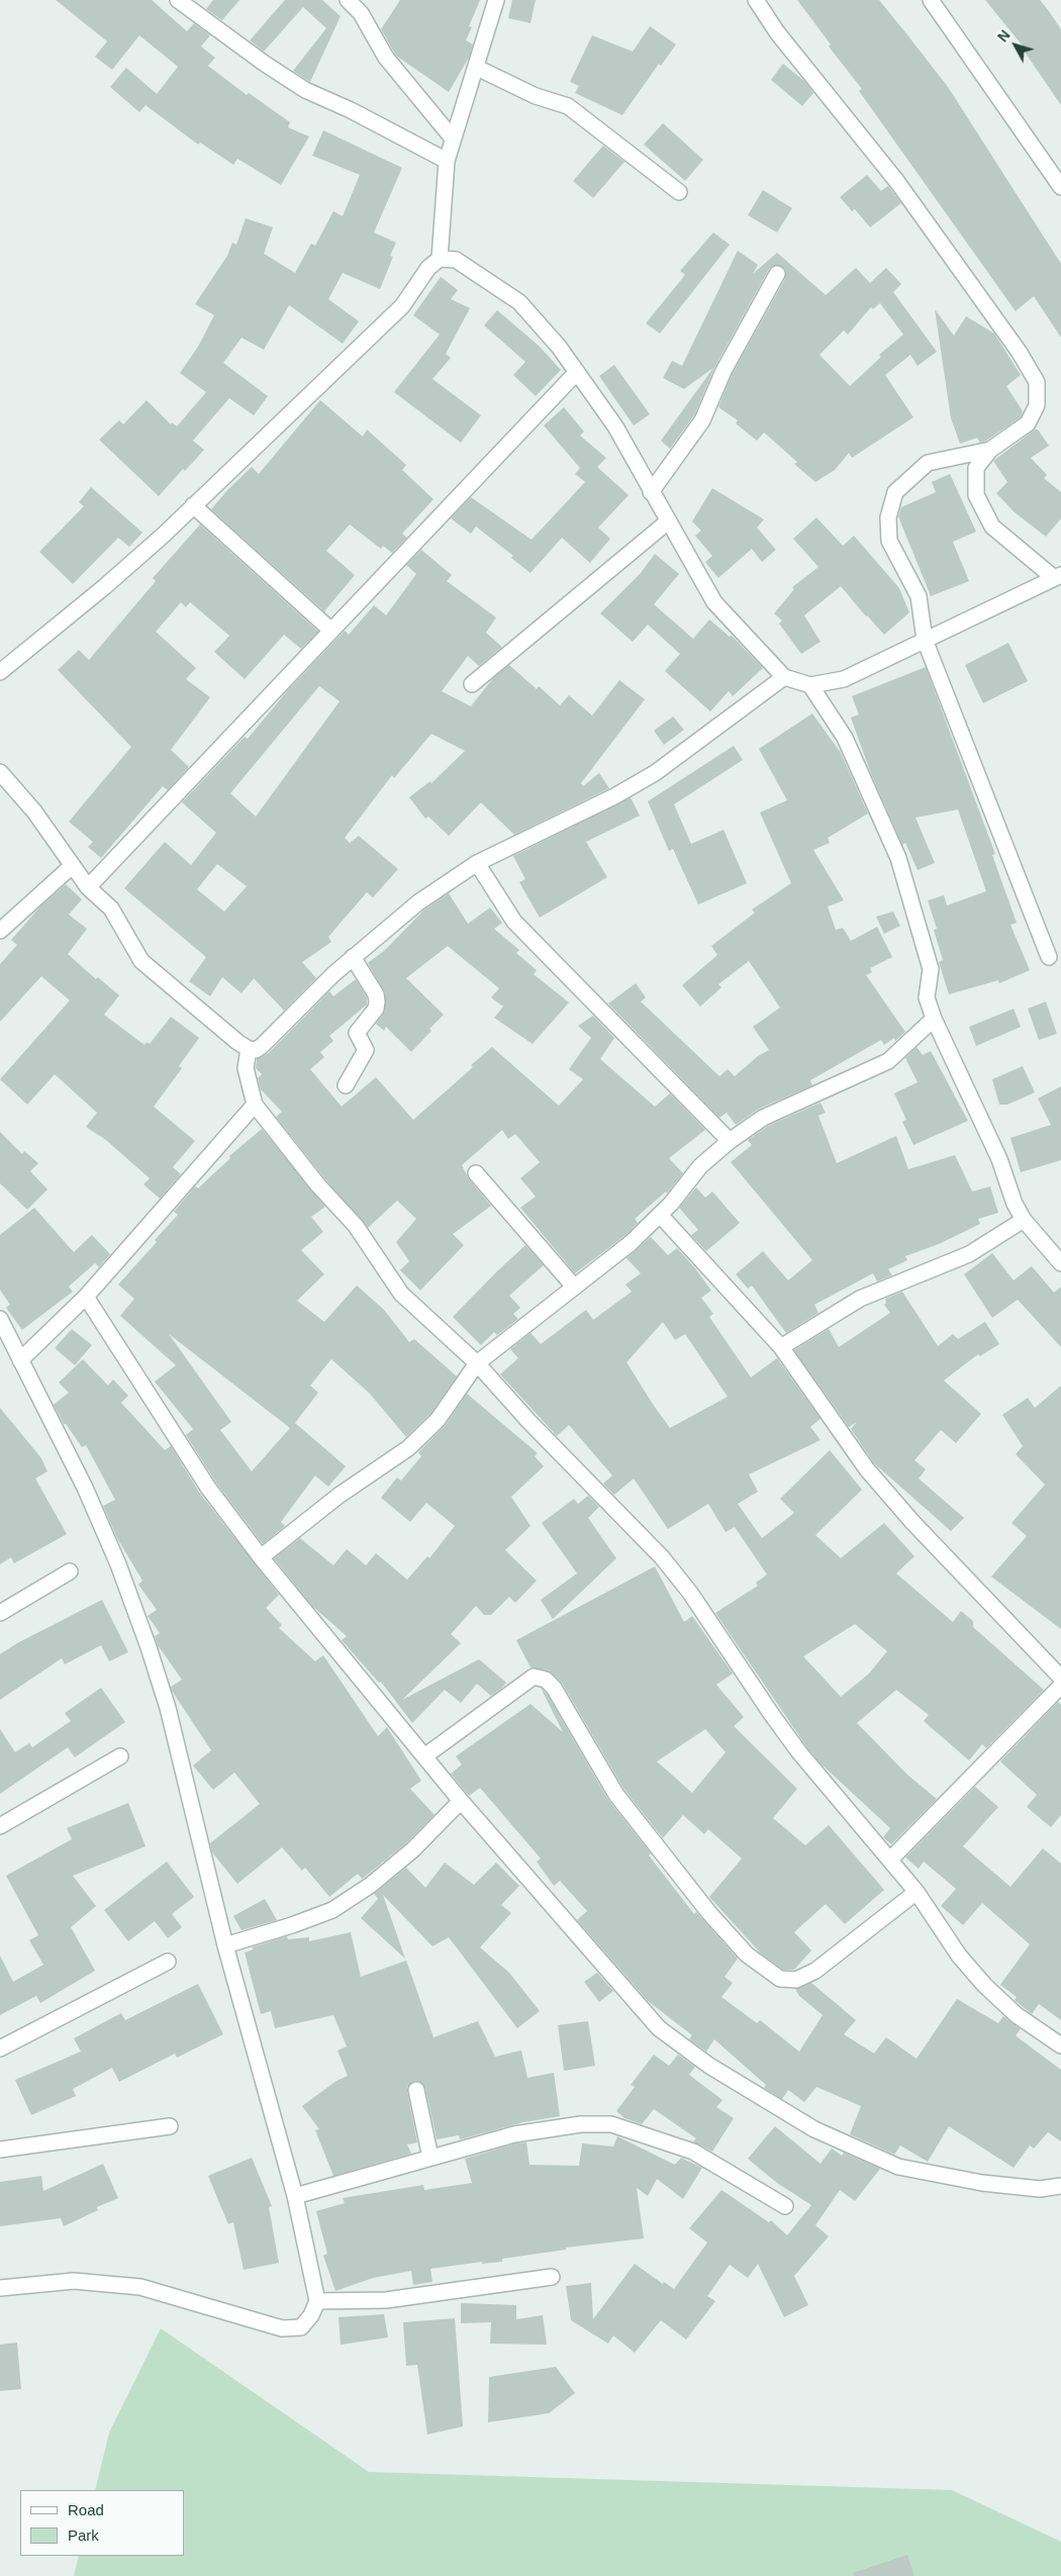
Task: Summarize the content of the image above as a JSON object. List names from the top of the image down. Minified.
{"legend":["Road","Park"],"north":"top left"}
